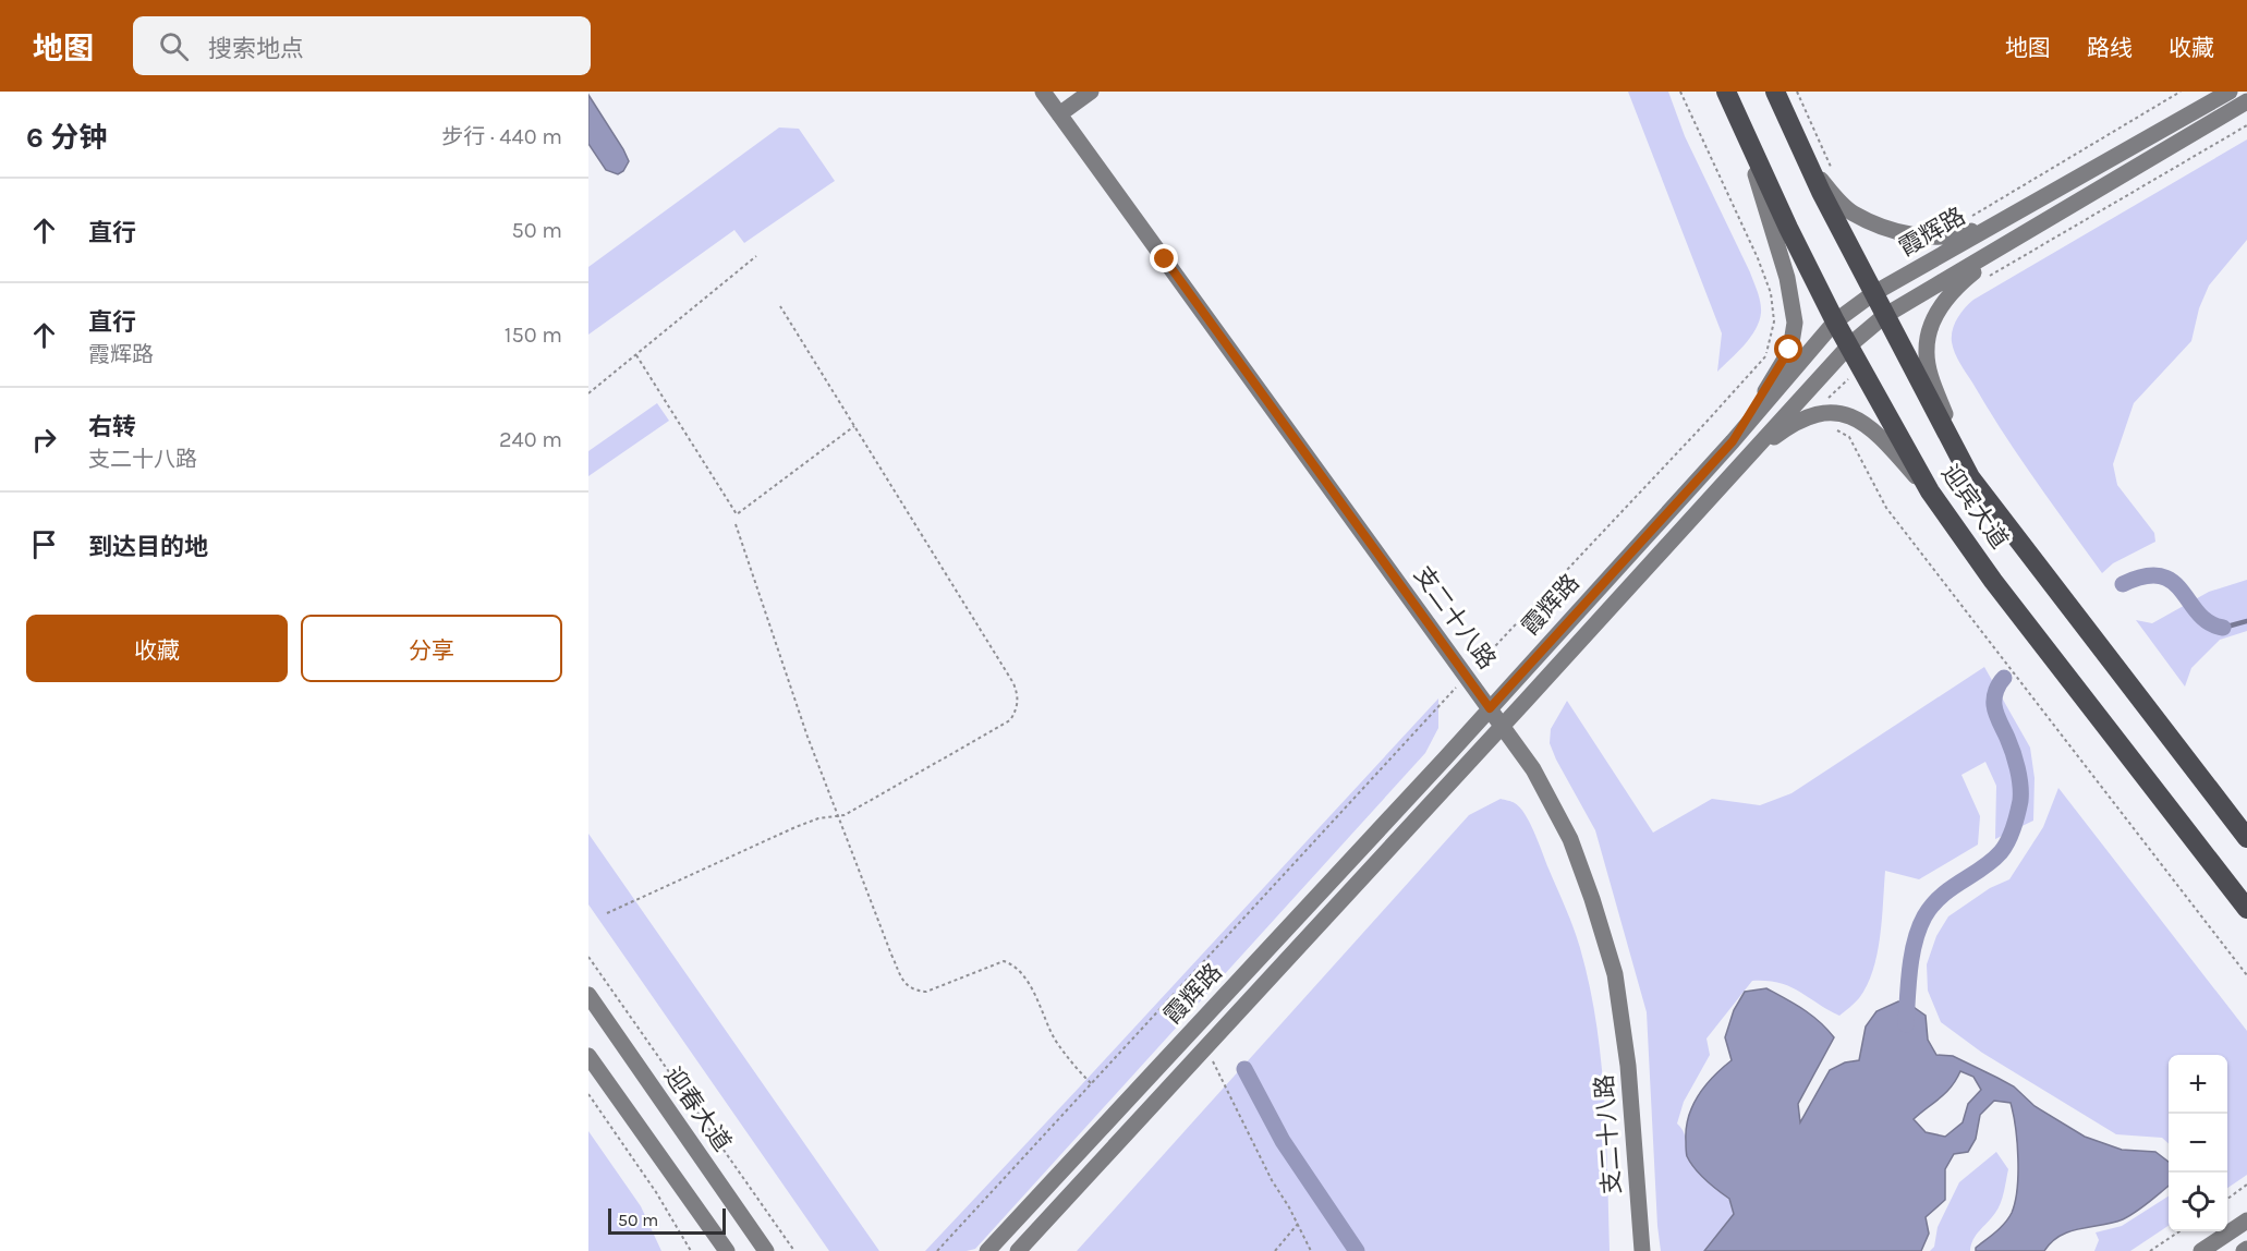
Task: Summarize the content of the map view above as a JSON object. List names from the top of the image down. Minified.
{"streets":{"highway":["迎宾大道"],"street":["霞辉路","支二十八路","迎春大道"]},"crossings":[["霞辉路","迎宾大道"],["霞辉路","支二十八路"]],"scale_bar":"50 m","page":{"header":"地图","search":"搜索地点","nav":["地图","路线","收藏"],"heading":["6 分钟","步行 · 440 m"],"list":[["直行","50 m"],["直行","霞辉路","150 m"],["右转","支二十八路","240 m"],"到达目的地"],"buttons":["收藏","分享"],"map_buttons":["+","−"],"scale":"50 m"}}
